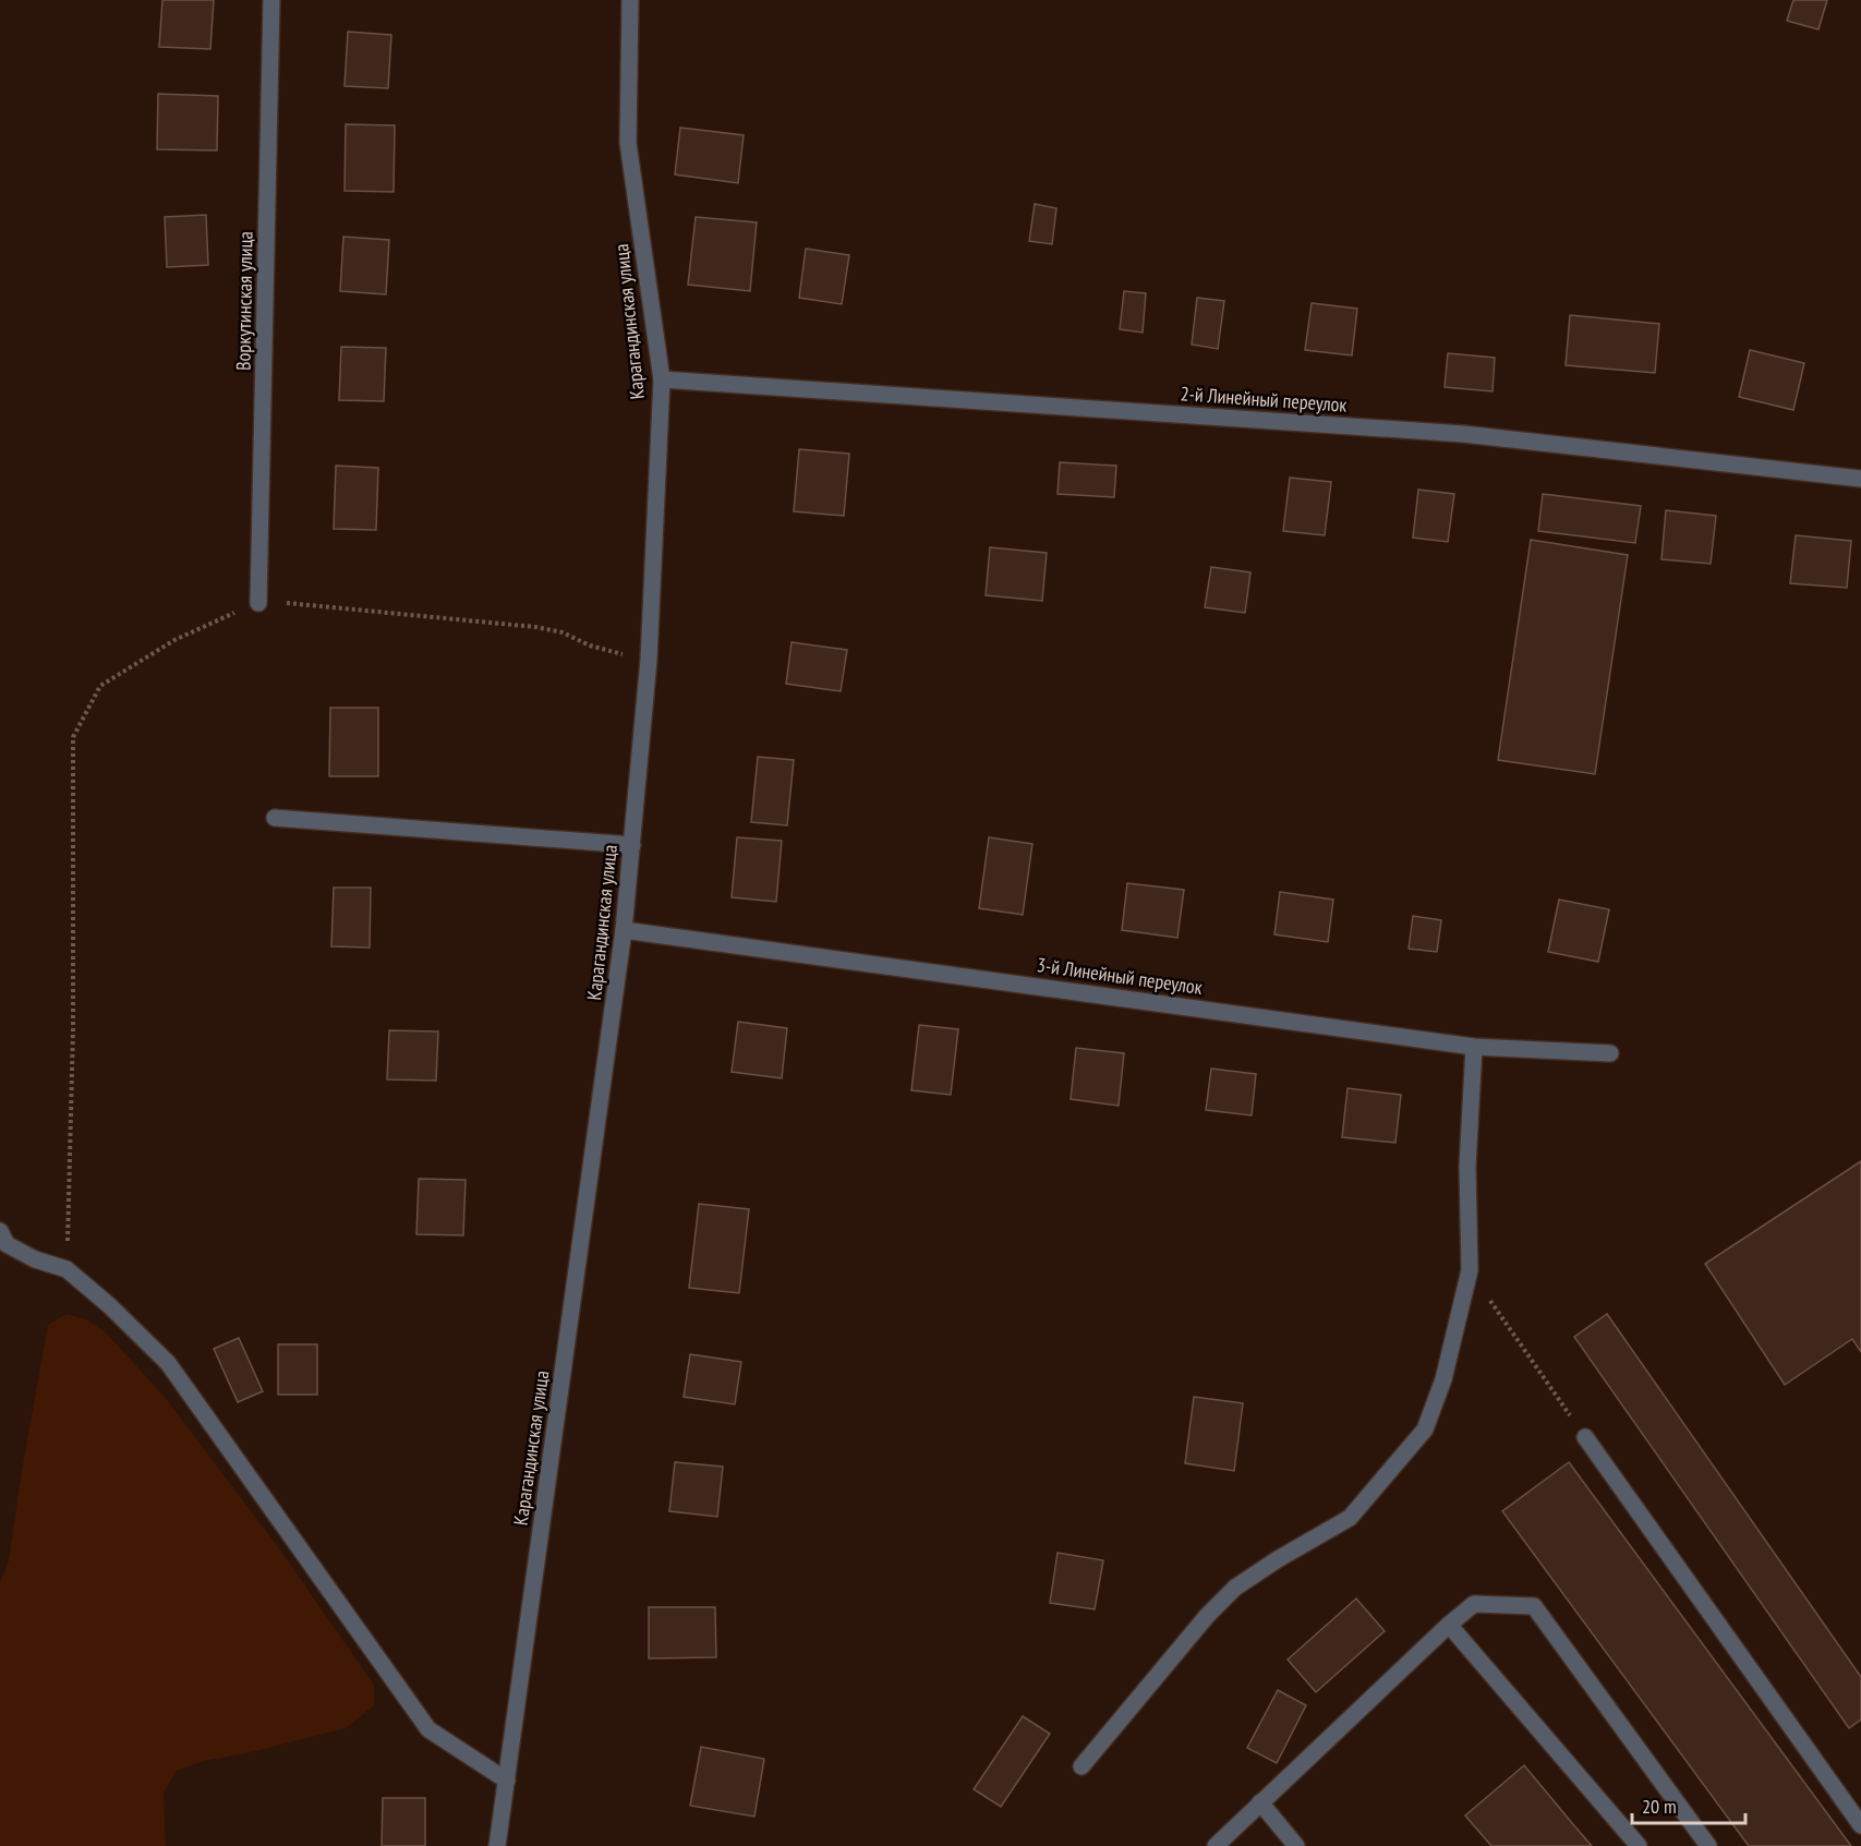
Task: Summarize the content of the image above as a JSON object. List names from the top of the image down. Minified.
{"streets":{"street":["Воркутинская улица","Карагандинская улица","2-й Линейный переулок","3-й Линейный переулок"]},"crossings":[["Карагандинская улица","2-й Линейный переулок"],["Карагандинская улица","3-й Линейный переулок"]],"scale_bar":"20 m"}
